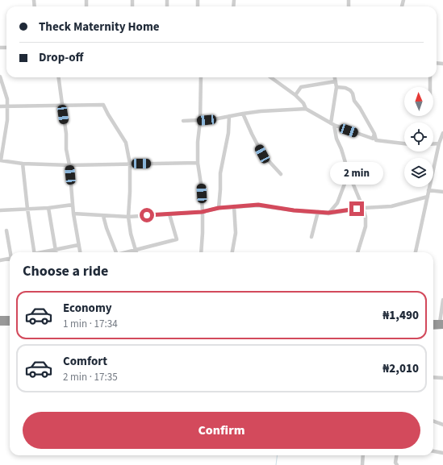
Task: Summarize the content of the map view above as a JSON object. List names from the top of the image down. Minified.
{"north":"top","page":{"banner":["Theck Maternity Home","Drop-off"],"bubble":"2 min","heading":"Choose a ride","list":[{"name":"Economy","note":"1 min · 17:34","value":"₦1,490"},{"name":"Comfort","note":"2 min · 17:35","value":"₦2,010"}],"buttons":"Confirm"}}
